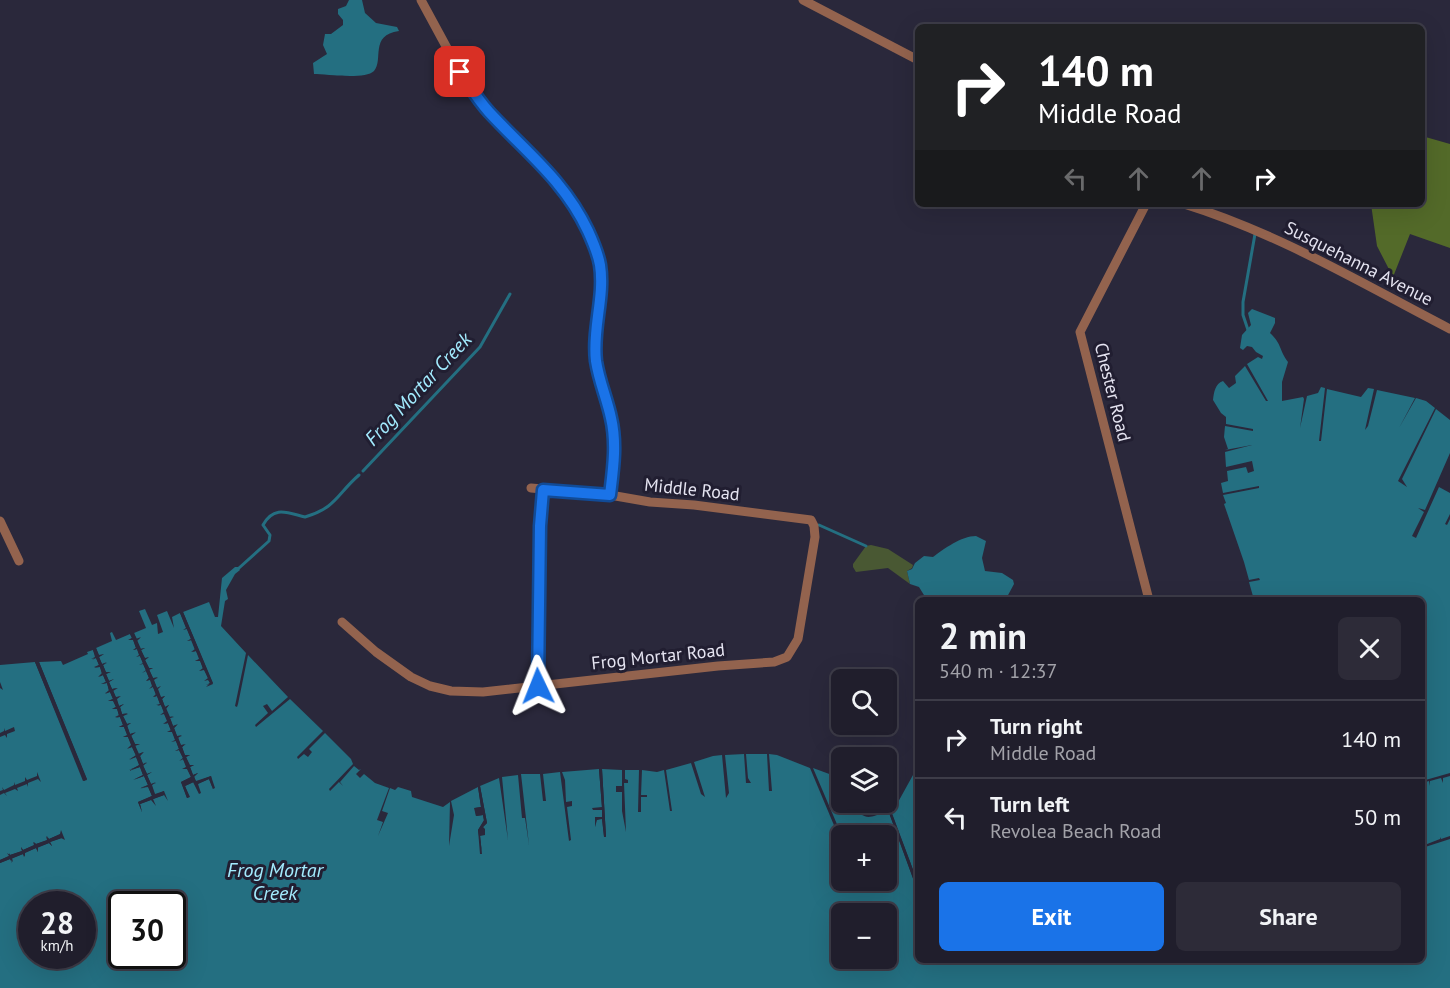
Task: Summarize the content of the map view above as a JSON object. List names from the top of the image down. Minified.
{"streets":{"street":["Susquehanna Avenue","Chester Road","Middle Road","Frog Mortar Road"]},"crossings":[["Middle Road","Frog Mortar Road"]],"water":["Frog Mortar Creek"],"page":{"turn":["140 m","Middle Road"],"heading":["2 min","540 m · 12:37"],"map_buttons":["+","−"],"list":[{"name":"Turn right","note":"Middle Road","value":"140 m"},{"name":"Turn left","note":"Revolea Beach Road","value":"50 m"}],"buttons":["Exit","Share"],"speed":"28 km/h","limit":"30"}}
